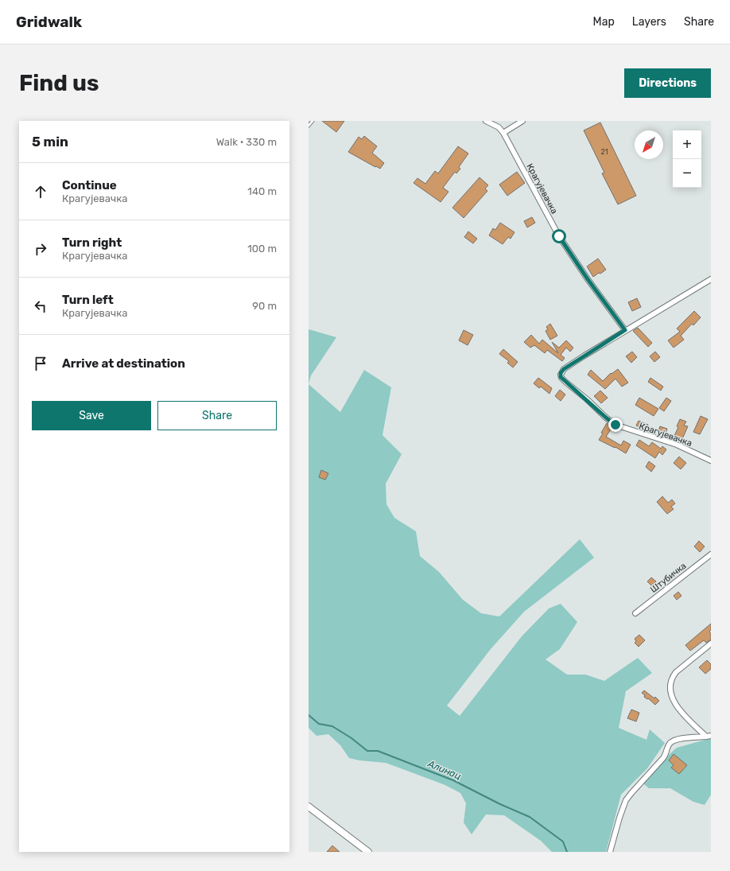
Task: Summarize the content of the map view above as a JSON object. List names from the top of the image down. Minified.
{"streets":{"street":["Крагујевачка","Штубичка"]},"water":["Алинац"],"house_numbers":["21"],"north":"bottom left","page":{"header":"Gridwalk","nav":["Map","Layers","Share"],"buttons":["Directions",["Save","Share"]],"title":"Find us","heading":["5 min","Walk · 330 m"],"map_buttons":["+","−"],"list":[["Continue","Крагујевачка","140 m"],["Turn right","Крагујевачка","100 m"],["Turn left","Крагујевачка","90 m"],"Arrive at destination"]}}
